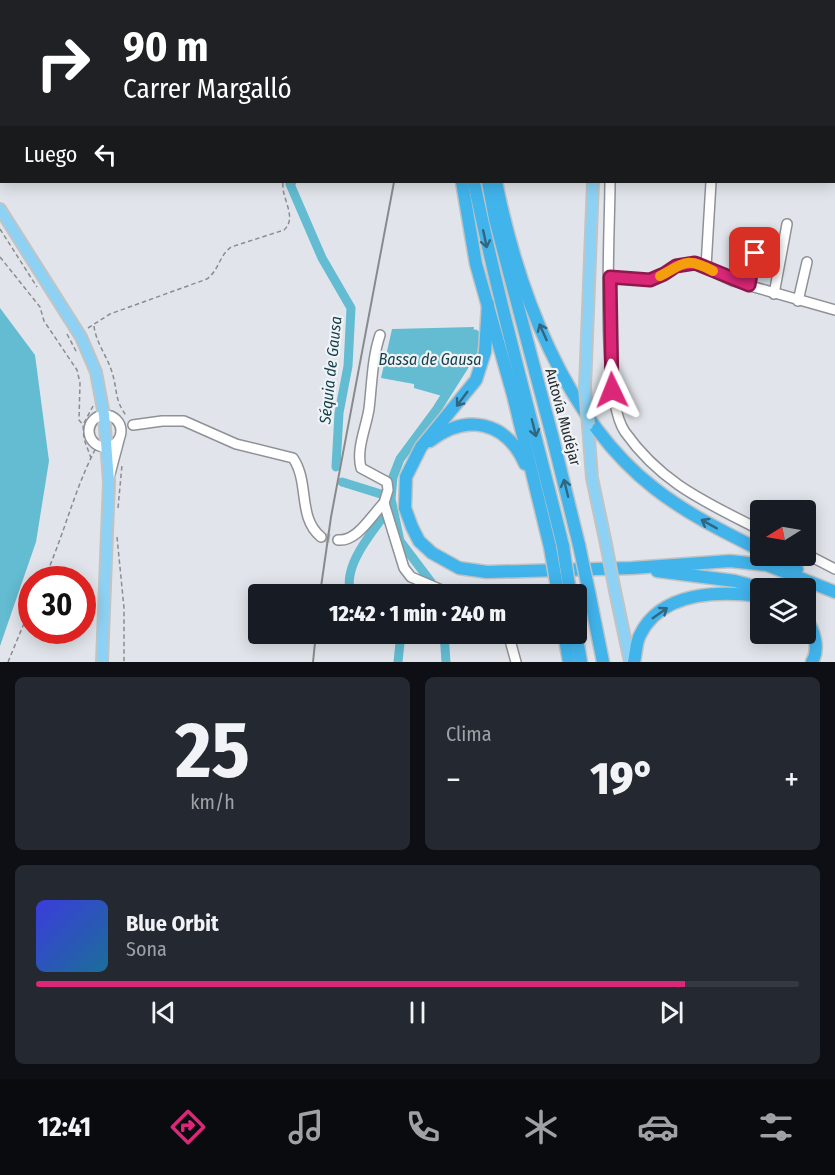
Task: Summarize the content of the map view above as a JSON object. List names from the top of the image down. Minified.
{"streets":{"highway":["Autovía Mudéjar"]},"water":["Bassa de Gausa","Séquia de Gausa"],"north":"left","page":{"turn":["90 m","Carrer Margalló"],"then":"Luego","limit":"30","trip":"12:42 · 1 min · 240 m","tile":[["25","km/h"],"Clima"],"heat":["−","19°","+"],"song":["Blue Orbit","Sona"],"tabs":"12:41"}}
